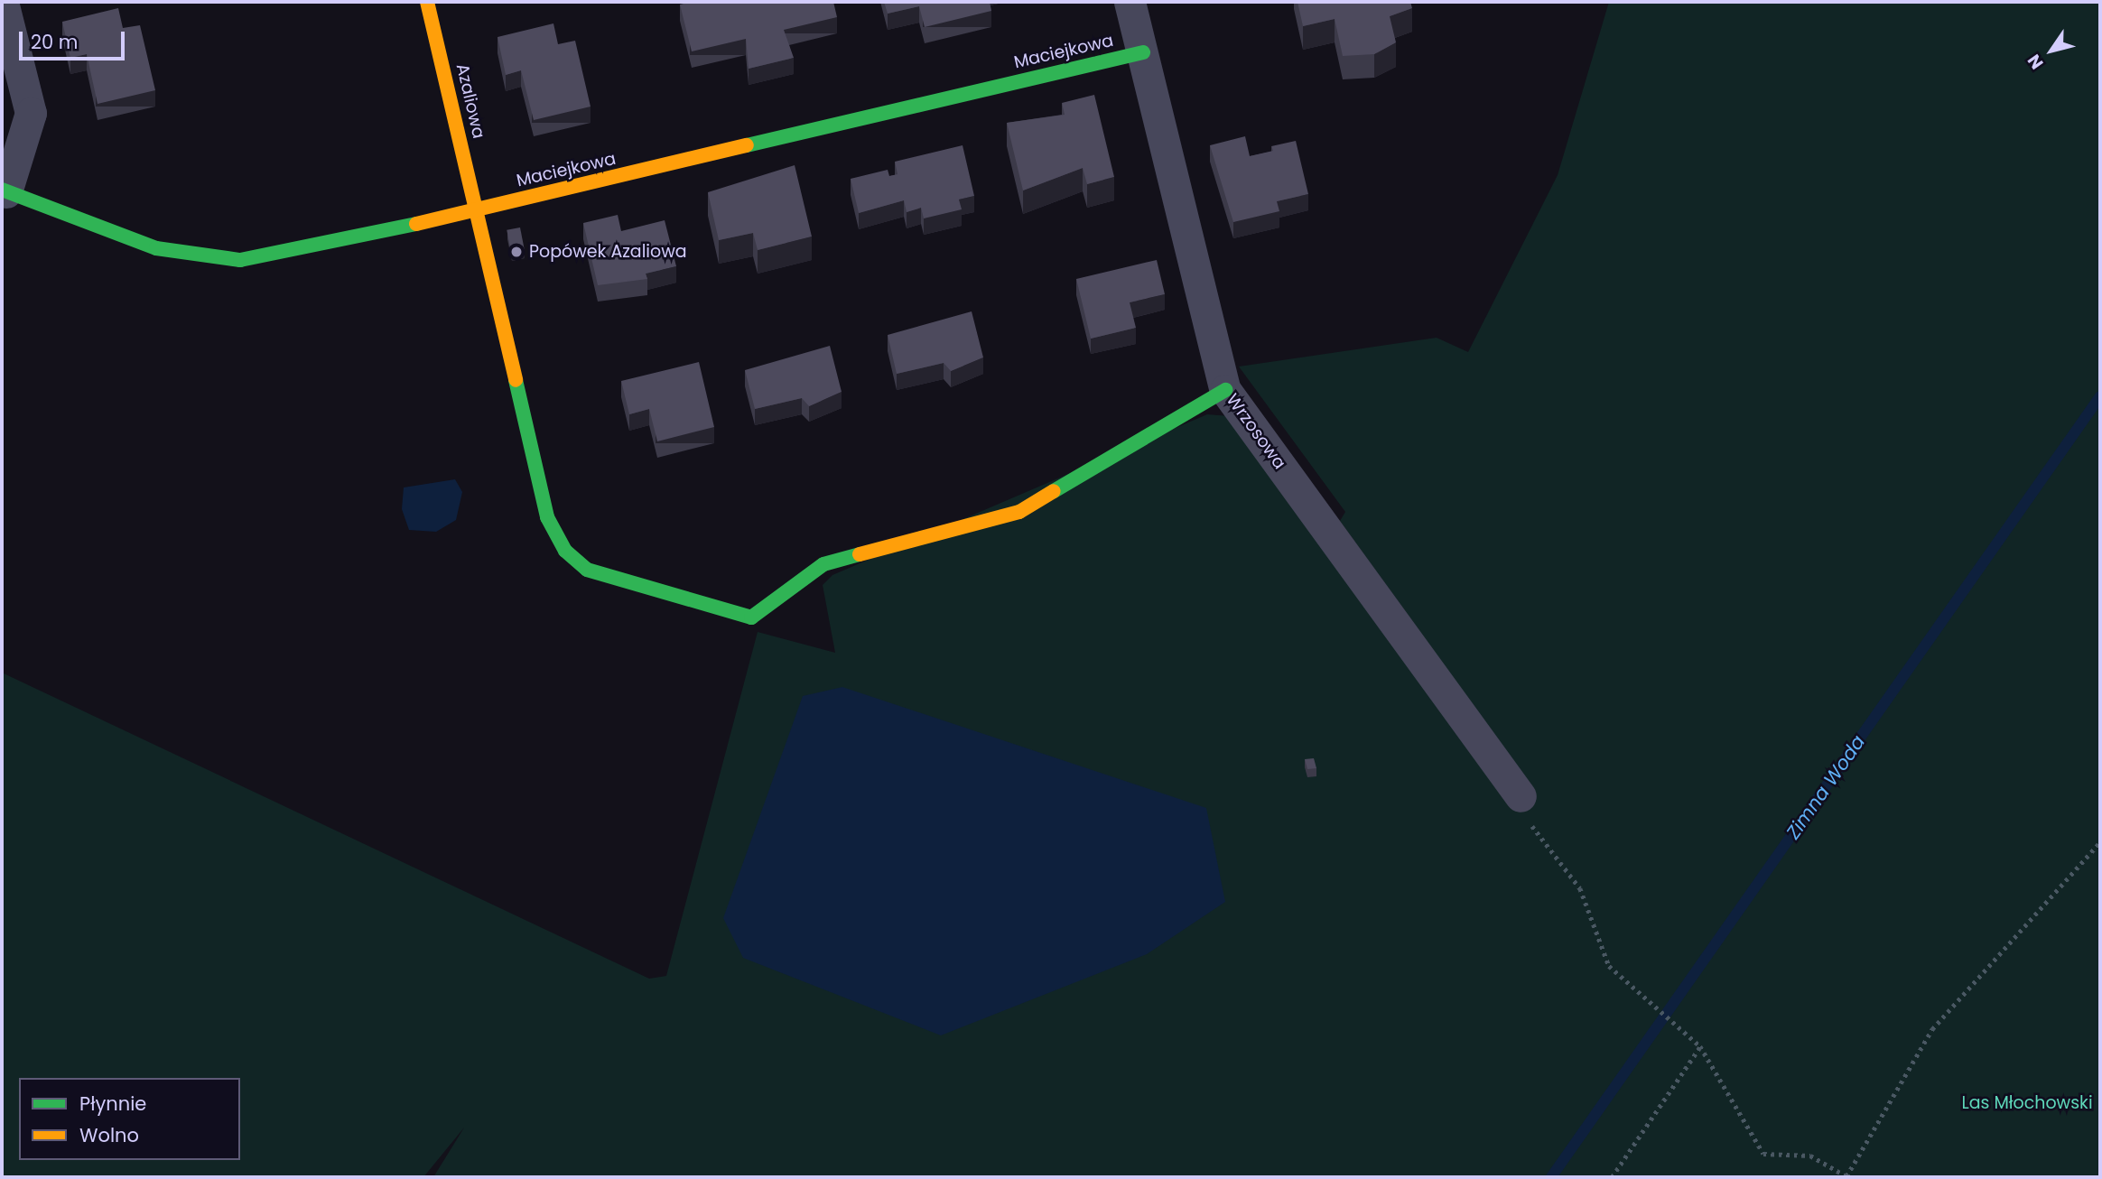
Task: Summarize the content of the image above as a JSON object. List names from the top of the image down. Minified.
{"streets":{"street":["Maciejkowa","Azaliowa","Wrzosowa"]},"crossings":[["Maciejkowa","Azaliowa"],["Maciejkowa","Wrzosowa"],["Azaliowa","Wrzosowa"]],"water":["Zimna Woda"],"parks":["Las Młochowski"],"places":["Popówek Azaliowa"],"legend":["Płynnie","Wolno"],"scale_bar":"20 m","north":"bottom left"}
